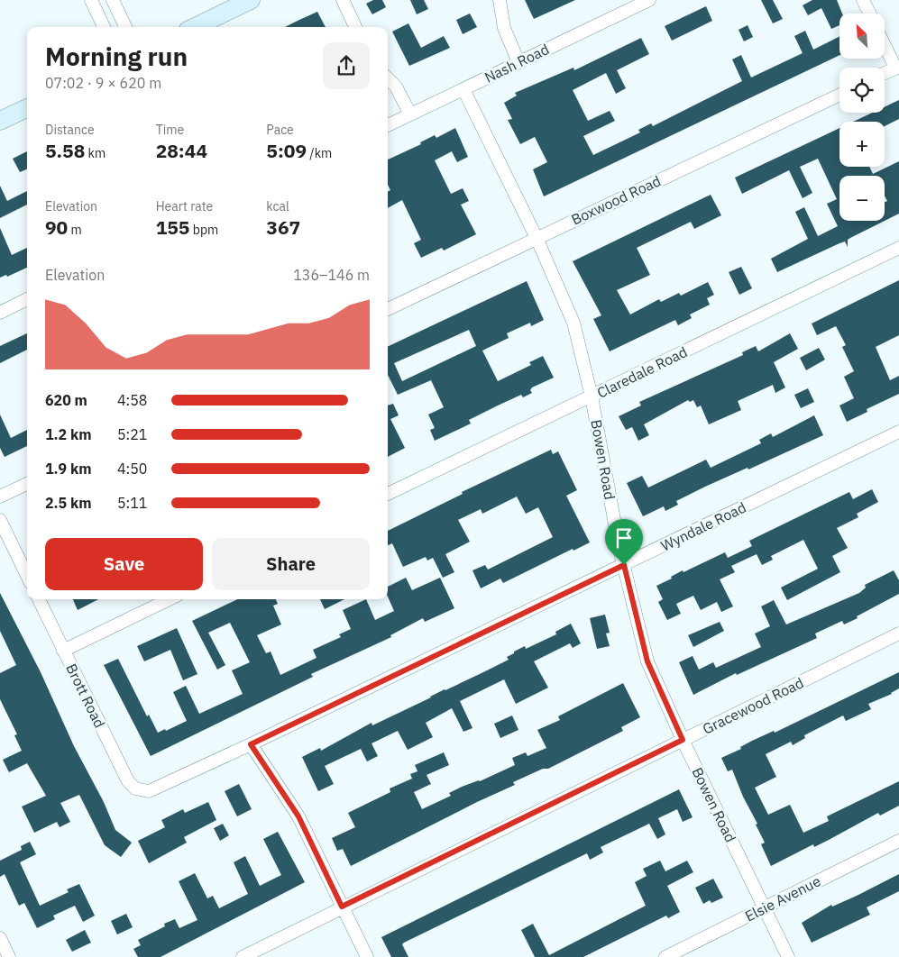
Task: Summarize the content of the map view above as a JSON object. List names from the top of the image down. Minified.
{"streets":{"street":["Nash Road","Boxwood Road","Claredale Road","Bowen Road","Wyndale Road","Brott Road","Gracewood Road","Elsie Avenue"]},"crossings":[["Nash Road","Bowen Road"],["Boxwood Road","Bowen Road"],["Claredale Road","Bowen Road"],["Bowen Road","Wyndale Road"],["Bowen Road","Gracewood Road"],["Bowen Road","Elsie Avenue"],["Wyndale Road","Brott Road"]],"north":"top left","page":{"map_buttons":["+","−"],"heading":["Morning run","07:02 · 9 × 620 m"],"stats":[["Distance","5.58 km"],["Time","28:44"],["Pace","5:09 /km"],["Elevation","90 m"],["Heart rate","155 bpm"],["kcal","367"]],"chart":["Elevation","136–146 m"],"list":[{"name":"620 m","note":"4:58"},{"name":"1.2 km","note":"5:21"},{"name":"1.9 km","note":"4:50"},{"name":"2.5 km","note":"5:11"}],"buttons":["Save","Share"]}}
